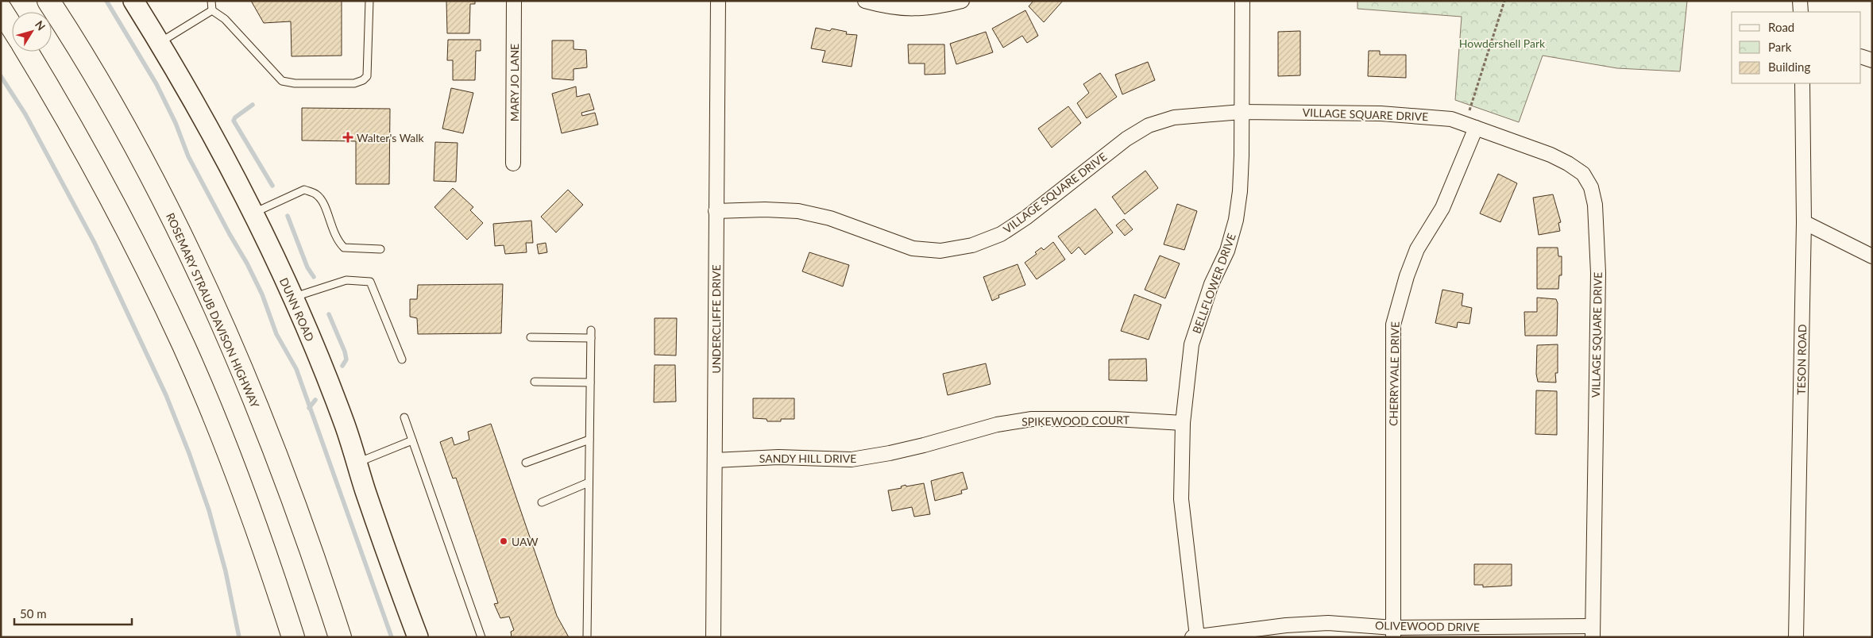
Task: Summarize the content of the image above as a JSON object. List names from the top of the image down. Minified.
{"streets":{"highway":["ROSEMARY STRAUB DAVISON HIGHWAY"],"street":["MARY JO LANE","VILLAGE SQUARE DRIVE","BELLFLOWER DRIVE","DUNN ROAD","UNDERCLIFFE DRIVE","TESON ROAD","CHERRYVALE DRIVE","SPIKEWOOD COURT","SANDY HILL DRIVE","OLIVEWOOD DRIVE"]},"crossings":[["VILLAGE SQUARE DRIVE","BELLFLOWER DRIVE"],["VILLAGE SQUARE DRIVE","UNDERCLIFFE DRIVE"],["VILLAGE SQUARE DRIVE","CHERRYVALE DRIVE"],["VILLAGE SQUARE DRIVE","OLIVEWOOD DRIVE"],["BELLFLOWER DRIVE","SPIKEWOOD COURT"],["BELLFLOWER DRIVE","OLIVEWOOD DRIVE"],["UNDERCLIFFE DRIVE","SANDY HILL DRIVE"],["CHERRYVALE DRIVE","OLIVEWOOD DRIVE"],["SPIKEWOOD COURT","SANDY HILL DRIVE"]],"parks":["Howdershell Park"],"places":{"health":["Walter's Walk"],"other":["UAW"]},"legend":["Road","Park","Building"],"scale_bar":"50 m","north":"top right"}
